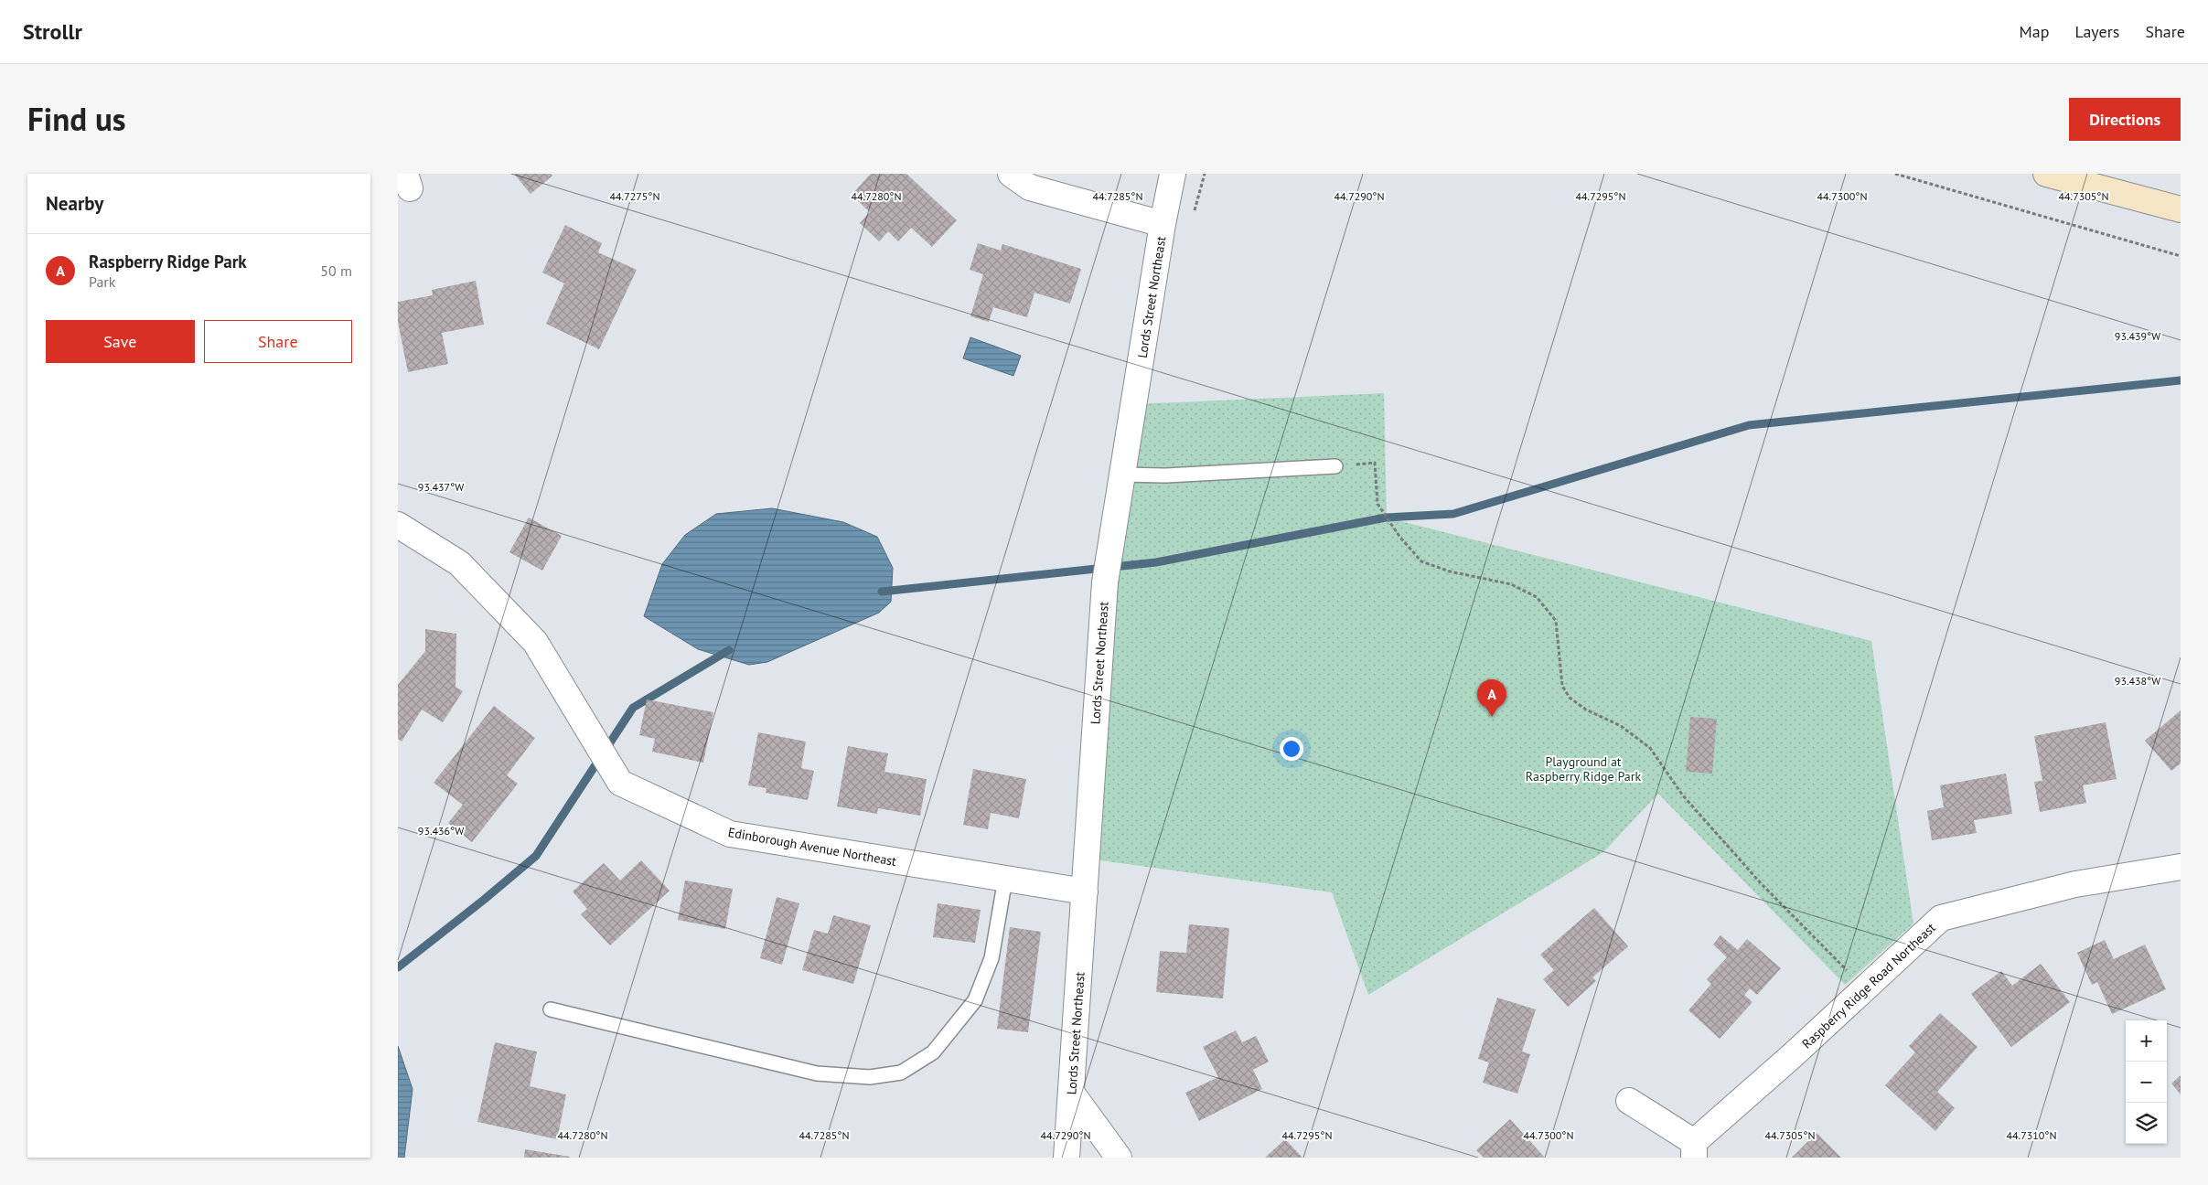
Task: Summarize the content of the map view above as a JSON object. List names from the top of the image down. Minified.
{"streets":{"street":["Lords Street Northeast","Edinborough Avenue Northeast","Raspberry Ridge Road Northeast"]},"crossings":[["Lords Street Northeast","Edinborough Avenue Northeast"]],"parks":["Playground at Raspberry Ridge Park"],"page":{"header":"Strollr","nav":["Map","Layers","Share"],"title":"Find us","buttons":["Directions",["Save","Share"]],"heading":"Nearby","list":[{"mark":"A","name":"Raspberry Ridge Park","note":"Park","value":"50 m"}],"pins":"A","map_buttons":["+","−"]},"coordinates":["44.7275°N","44.7280°N","44.7285°N","44.7290°N","44.7295°N","44.7300°N","44.7305°N","93.439°W","93.437°W","93.438°W","93.436°W","44.7310°N"]}
